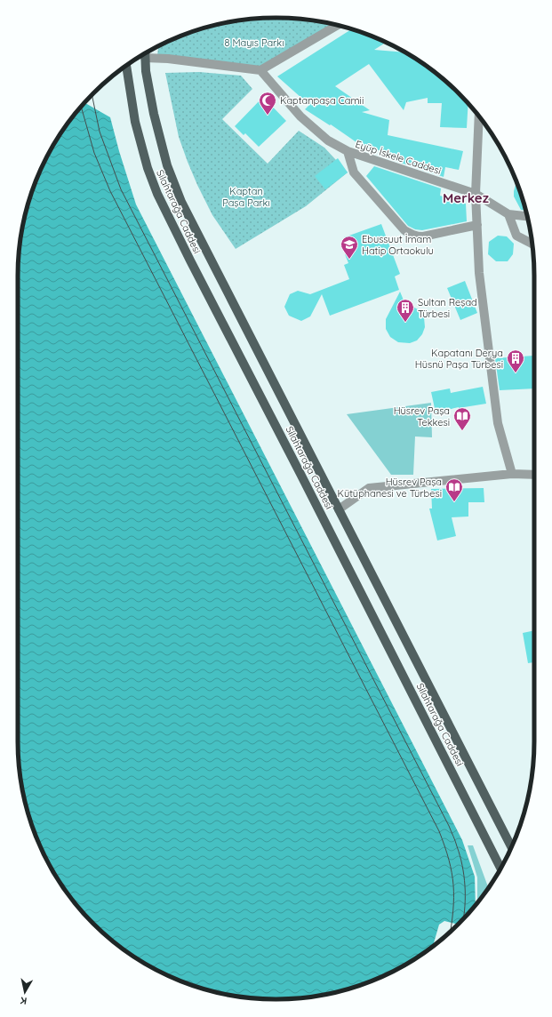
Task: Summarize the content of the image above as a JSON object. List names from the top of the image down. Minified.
{"streets":{"main road":["Silahtarağa Caddesi"],"street":["Eyüp İskele Caddesi"]},"districts":["Merkez"],"parks":["8 Mayıs Parkı","Kaptan Paşa Parkı"],"places":{"mosque":["Kaptanpaşa Camii"],"school or university":["Ebussuut İmam Hatip Ortaokulu"],"building":["Sultan Reşad Türbesi","Kapatanı Derya Hüsnü Paşa Türbesi"],"library":["Hüsrev Paşa Tekkesi","Hüsrev Paşa Kütüphanesi ve Türbesi"]},"north":"bottom"}
